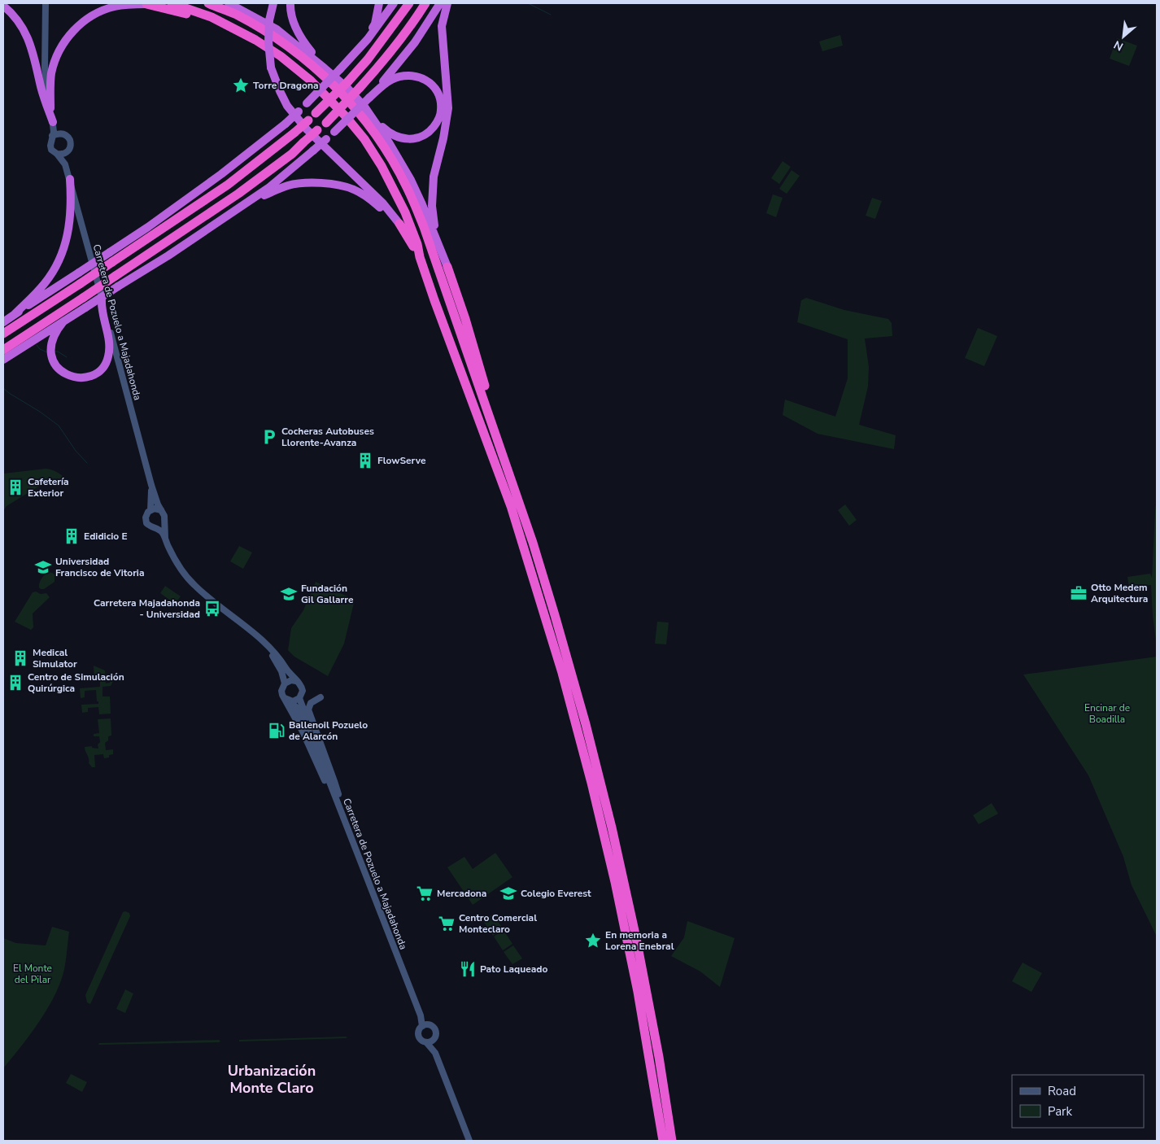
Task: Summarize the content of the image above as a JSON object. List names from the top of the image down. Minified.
{"streets":{"street":["Carretera de Pozuelo a Majadahonda"]},"districts":["Urbanización Monte Claro"],"parks":["Encinar de Boadilla","El Monte del Pilar"],"places":{"place":["Torre Dragona","En memoria a Lorena Enebral"],"parking":["Cocheras Autobuses Llorente-Avanza"],"building":["FlowServe","Cafetería Exterior","Edidicio E","Medical Simulator","Centro de Simulación Quirúrgica"],"school or university":["Universidad Francisco de Vitoria","Fundación Gil Gallarre","Colegio Everest"],"office":["Otto Medem Arquitectura"],"bus stop":["Carretera Majadahonda - Universidad"],"fuel station":["Ballenoil Pozuelo de Alarcón"],"supermarket":["Mercadona","Centro Comercial Monteclaro"],"restaurant":["Pato Laqueado"]},"legend":["Road","Park"],"north":"bottom left"}
